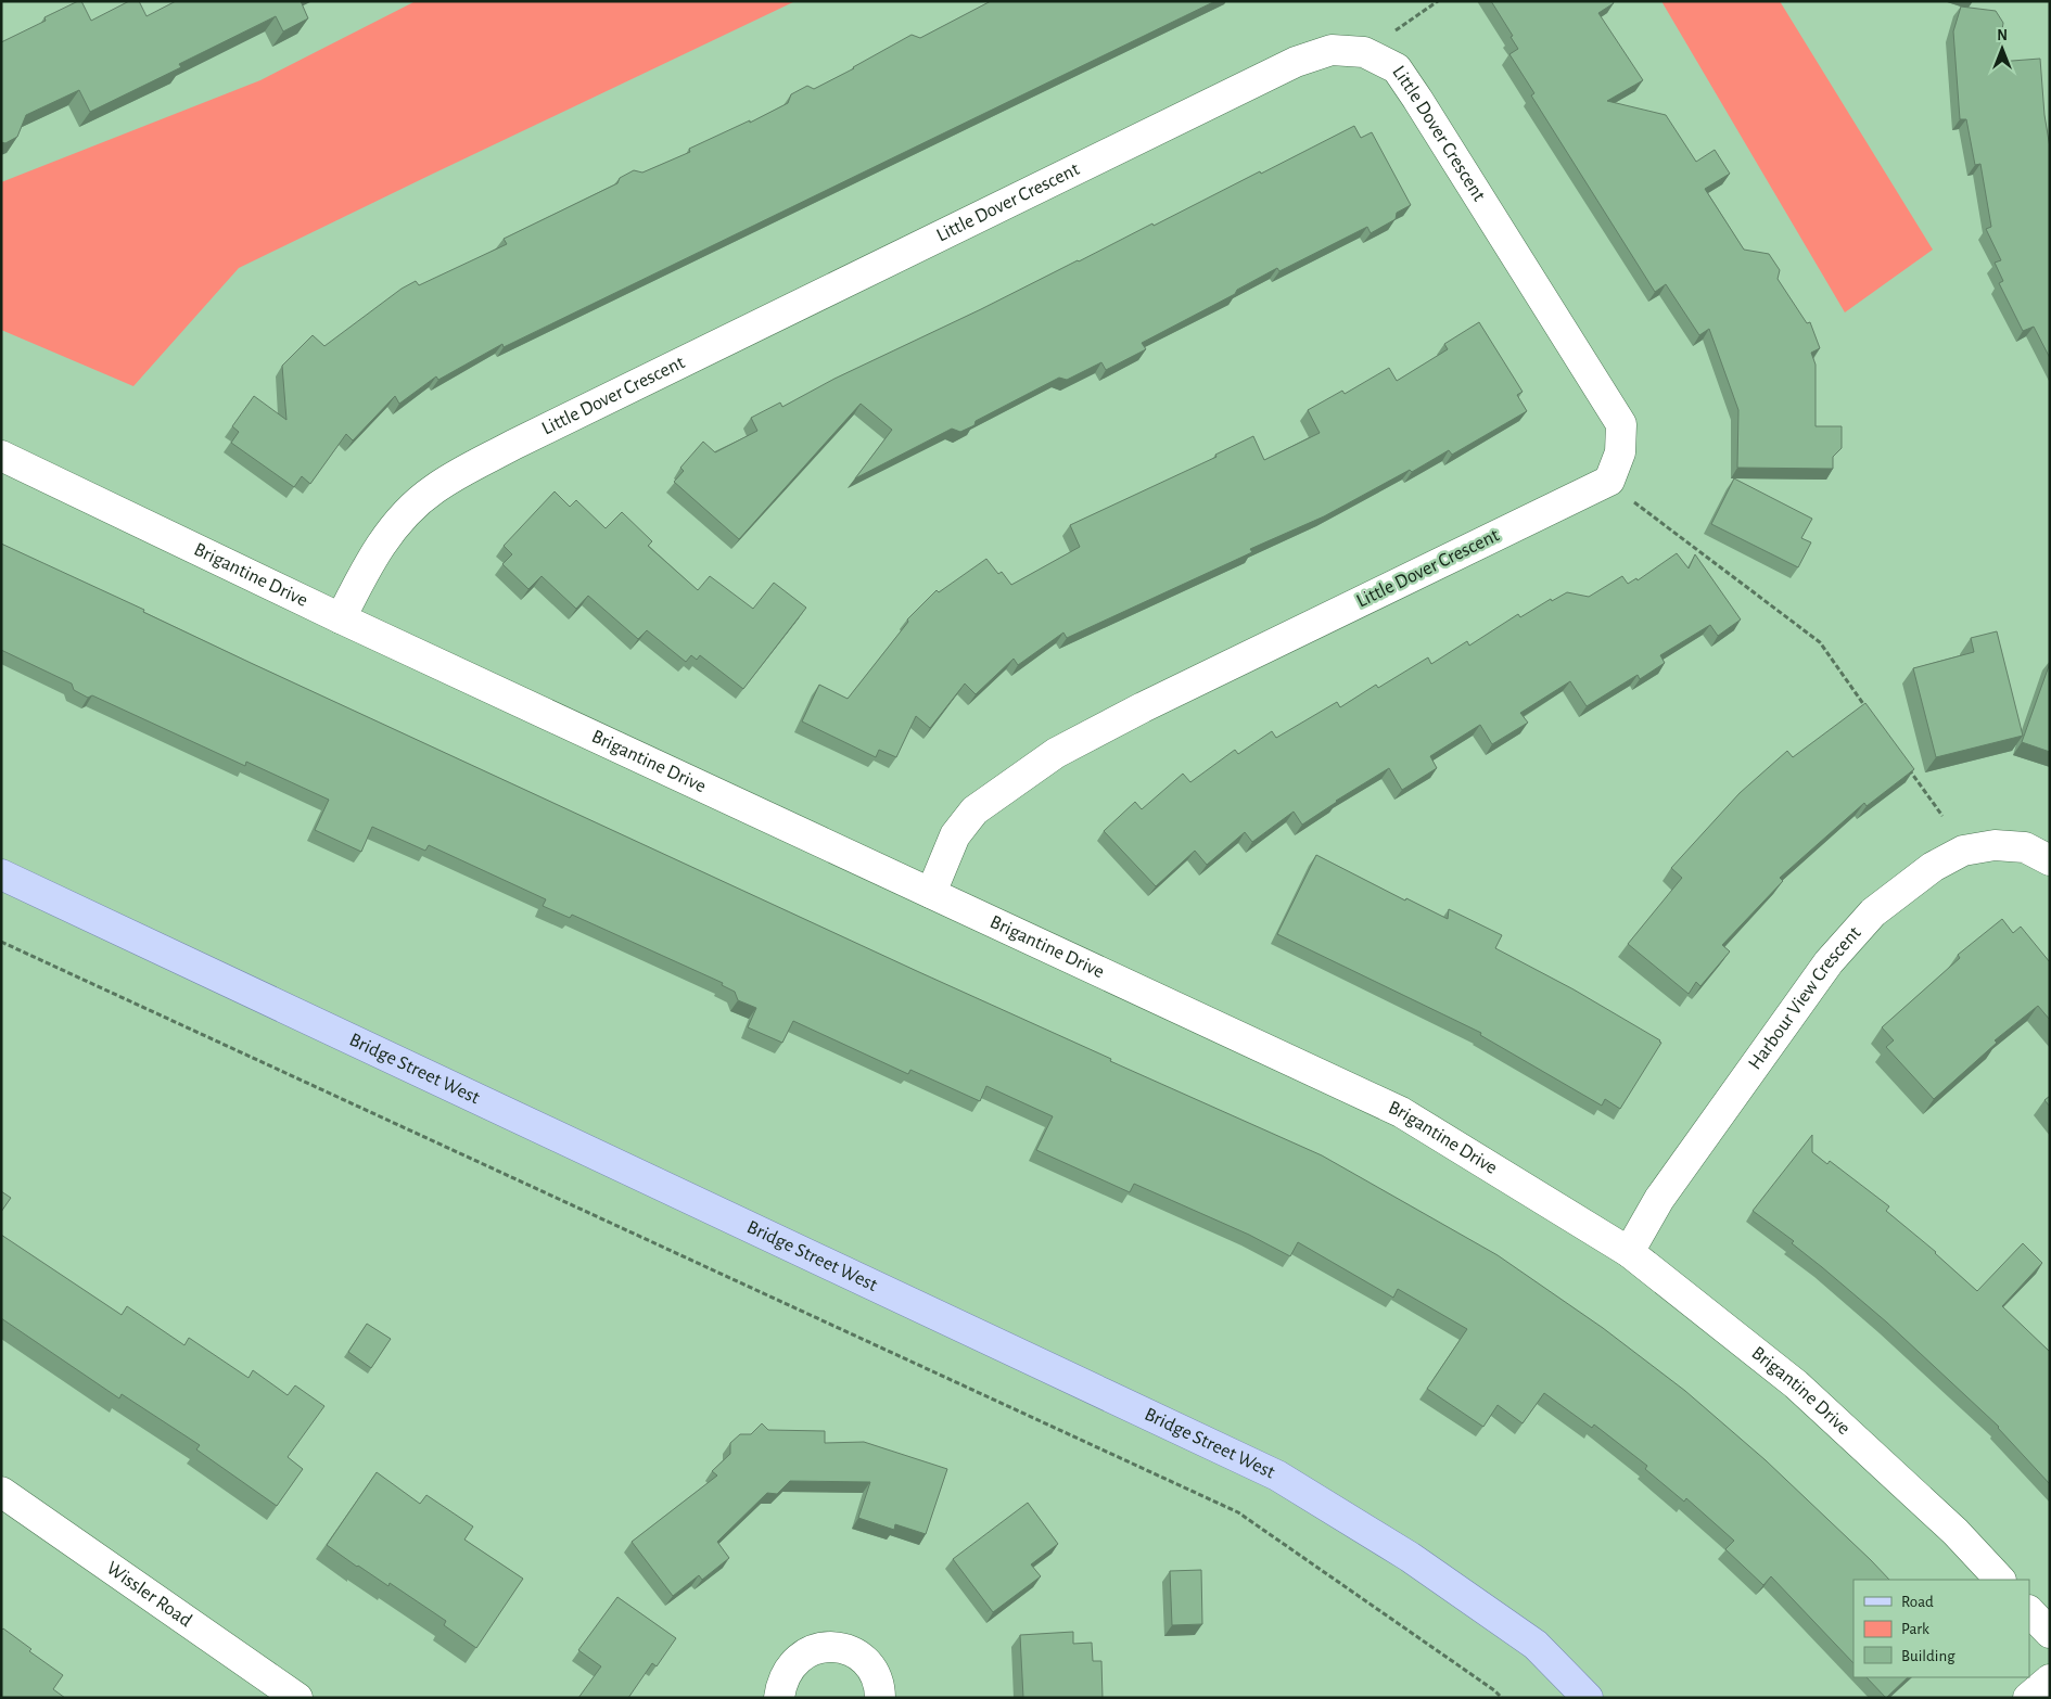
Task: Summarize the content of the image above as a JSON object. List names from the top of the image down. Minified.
{"streets":{"main road":["Bridge Street West"],"street":["Little Dover Crescent","Brigantine Drive","Harbour View Crescent","Wissler Road"]},"crossings":[["Little Dover Crescent","Brigantine Drive"],["Brigantine Drive","Harbour View Crescent"]],"legend":["Road","Park","Building"],"north":"top"}
